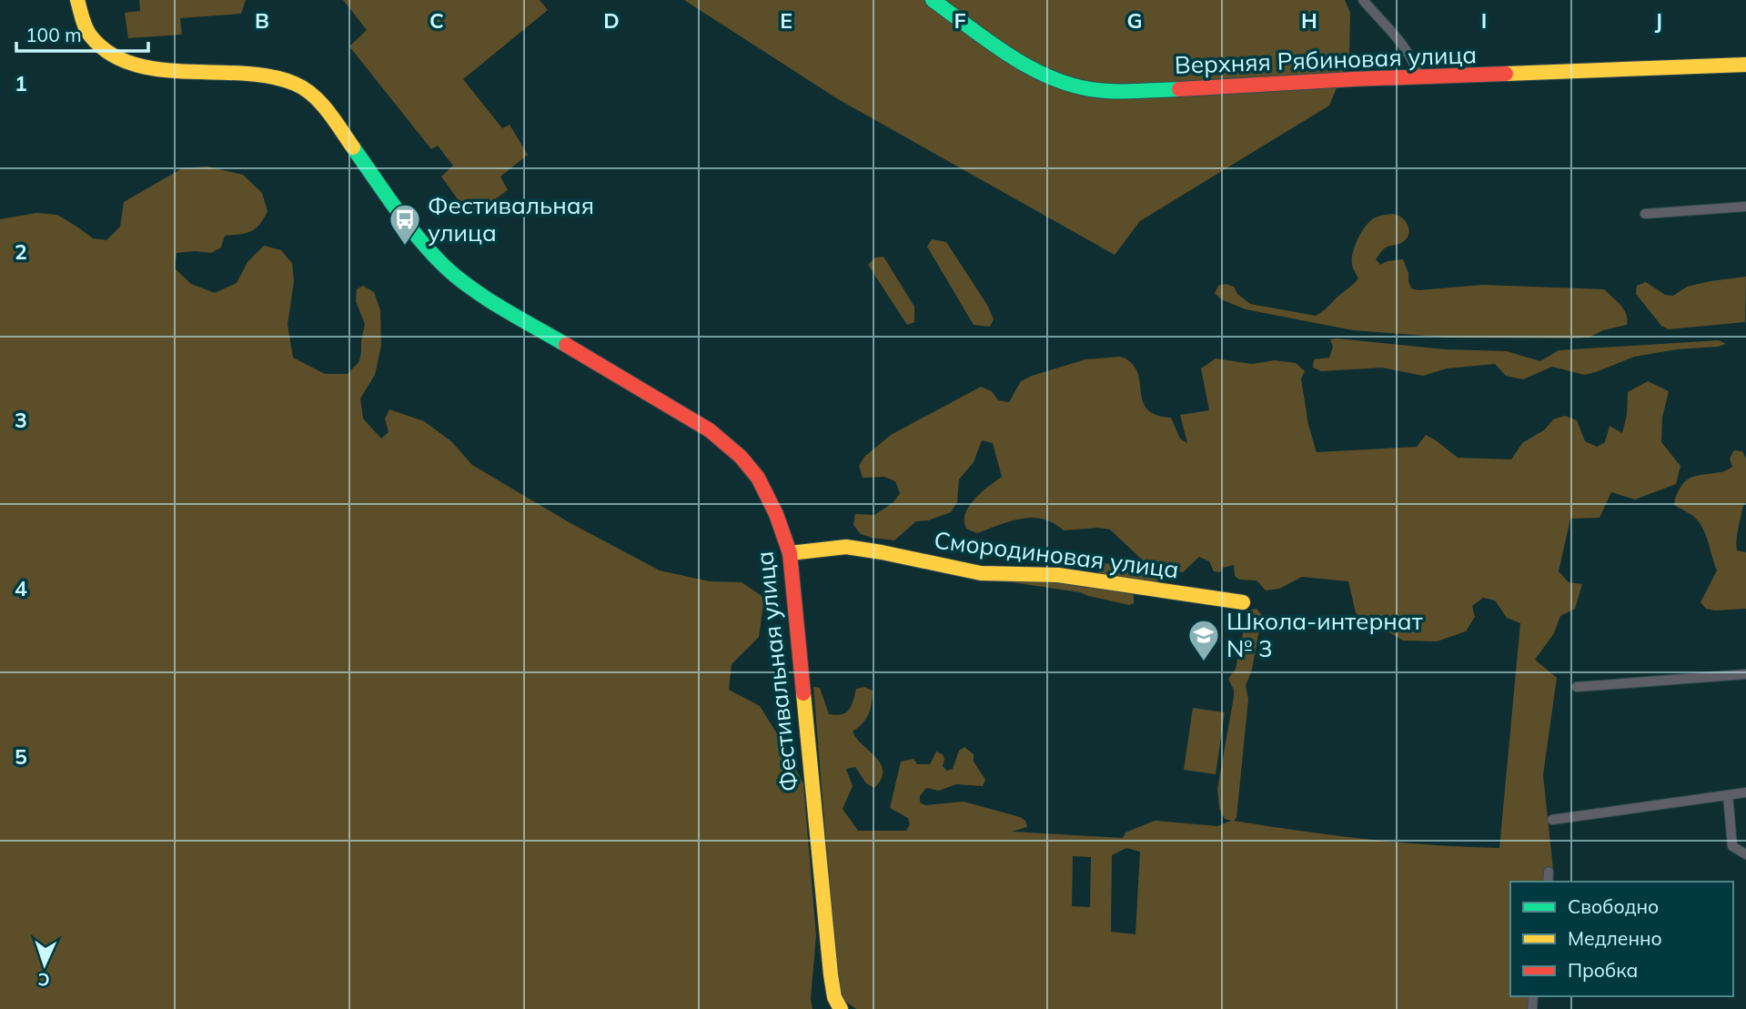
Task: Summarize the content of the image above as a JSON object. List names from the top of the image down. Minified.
{"streets":{"main road":["Верхняя Рябиновая улица","Смородиновая улица","Фестивальная улица"]},"crossings":[["Смородиновая улица","Фестивальная улица"]],"places":{"bus stop":["Фестивальная улица"],"school or university":["Школа-интернат № 3"]},"legend":["Свободно","Медленно","Пробка"],"scale_bar":"100 m","north":"bottom","grid":{"columns":["B","C","D","E","F","G","H","I","J"],"rows":["1","2","3","4","5"]}}
